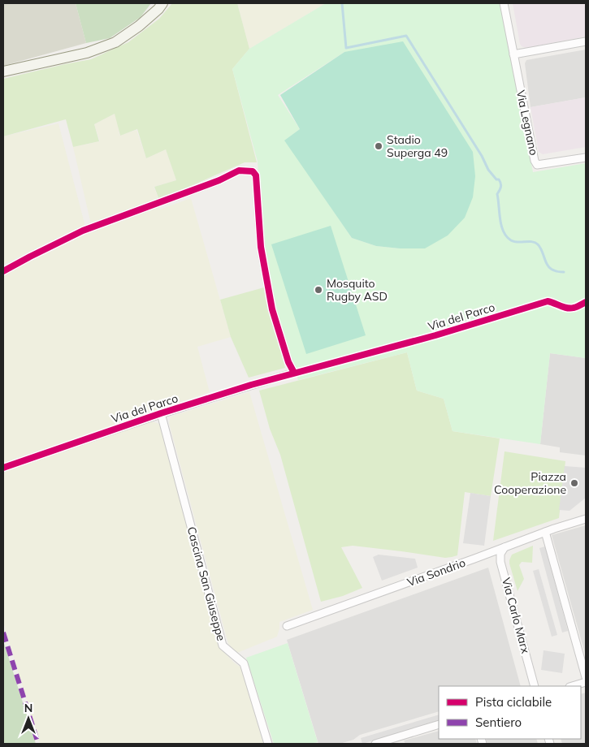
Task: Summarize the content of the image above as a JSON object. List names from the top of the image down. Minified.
{"streets":{"street":["Via Legnano","Via del Parco","Via Sondrio","Cascina San Giuseppe","Via Carlo Marx"]},"crossings":[["Via del Parco","Cascina San Giuseppe"],["Via Sondrio","Via Carlo Marx"]],"places":["Stadio Superga 49","Mosquito Rugby ASD","Piazza Cooperazione"],"legend":["Pista ciclabile","Sentiero"],"north":"top"}
